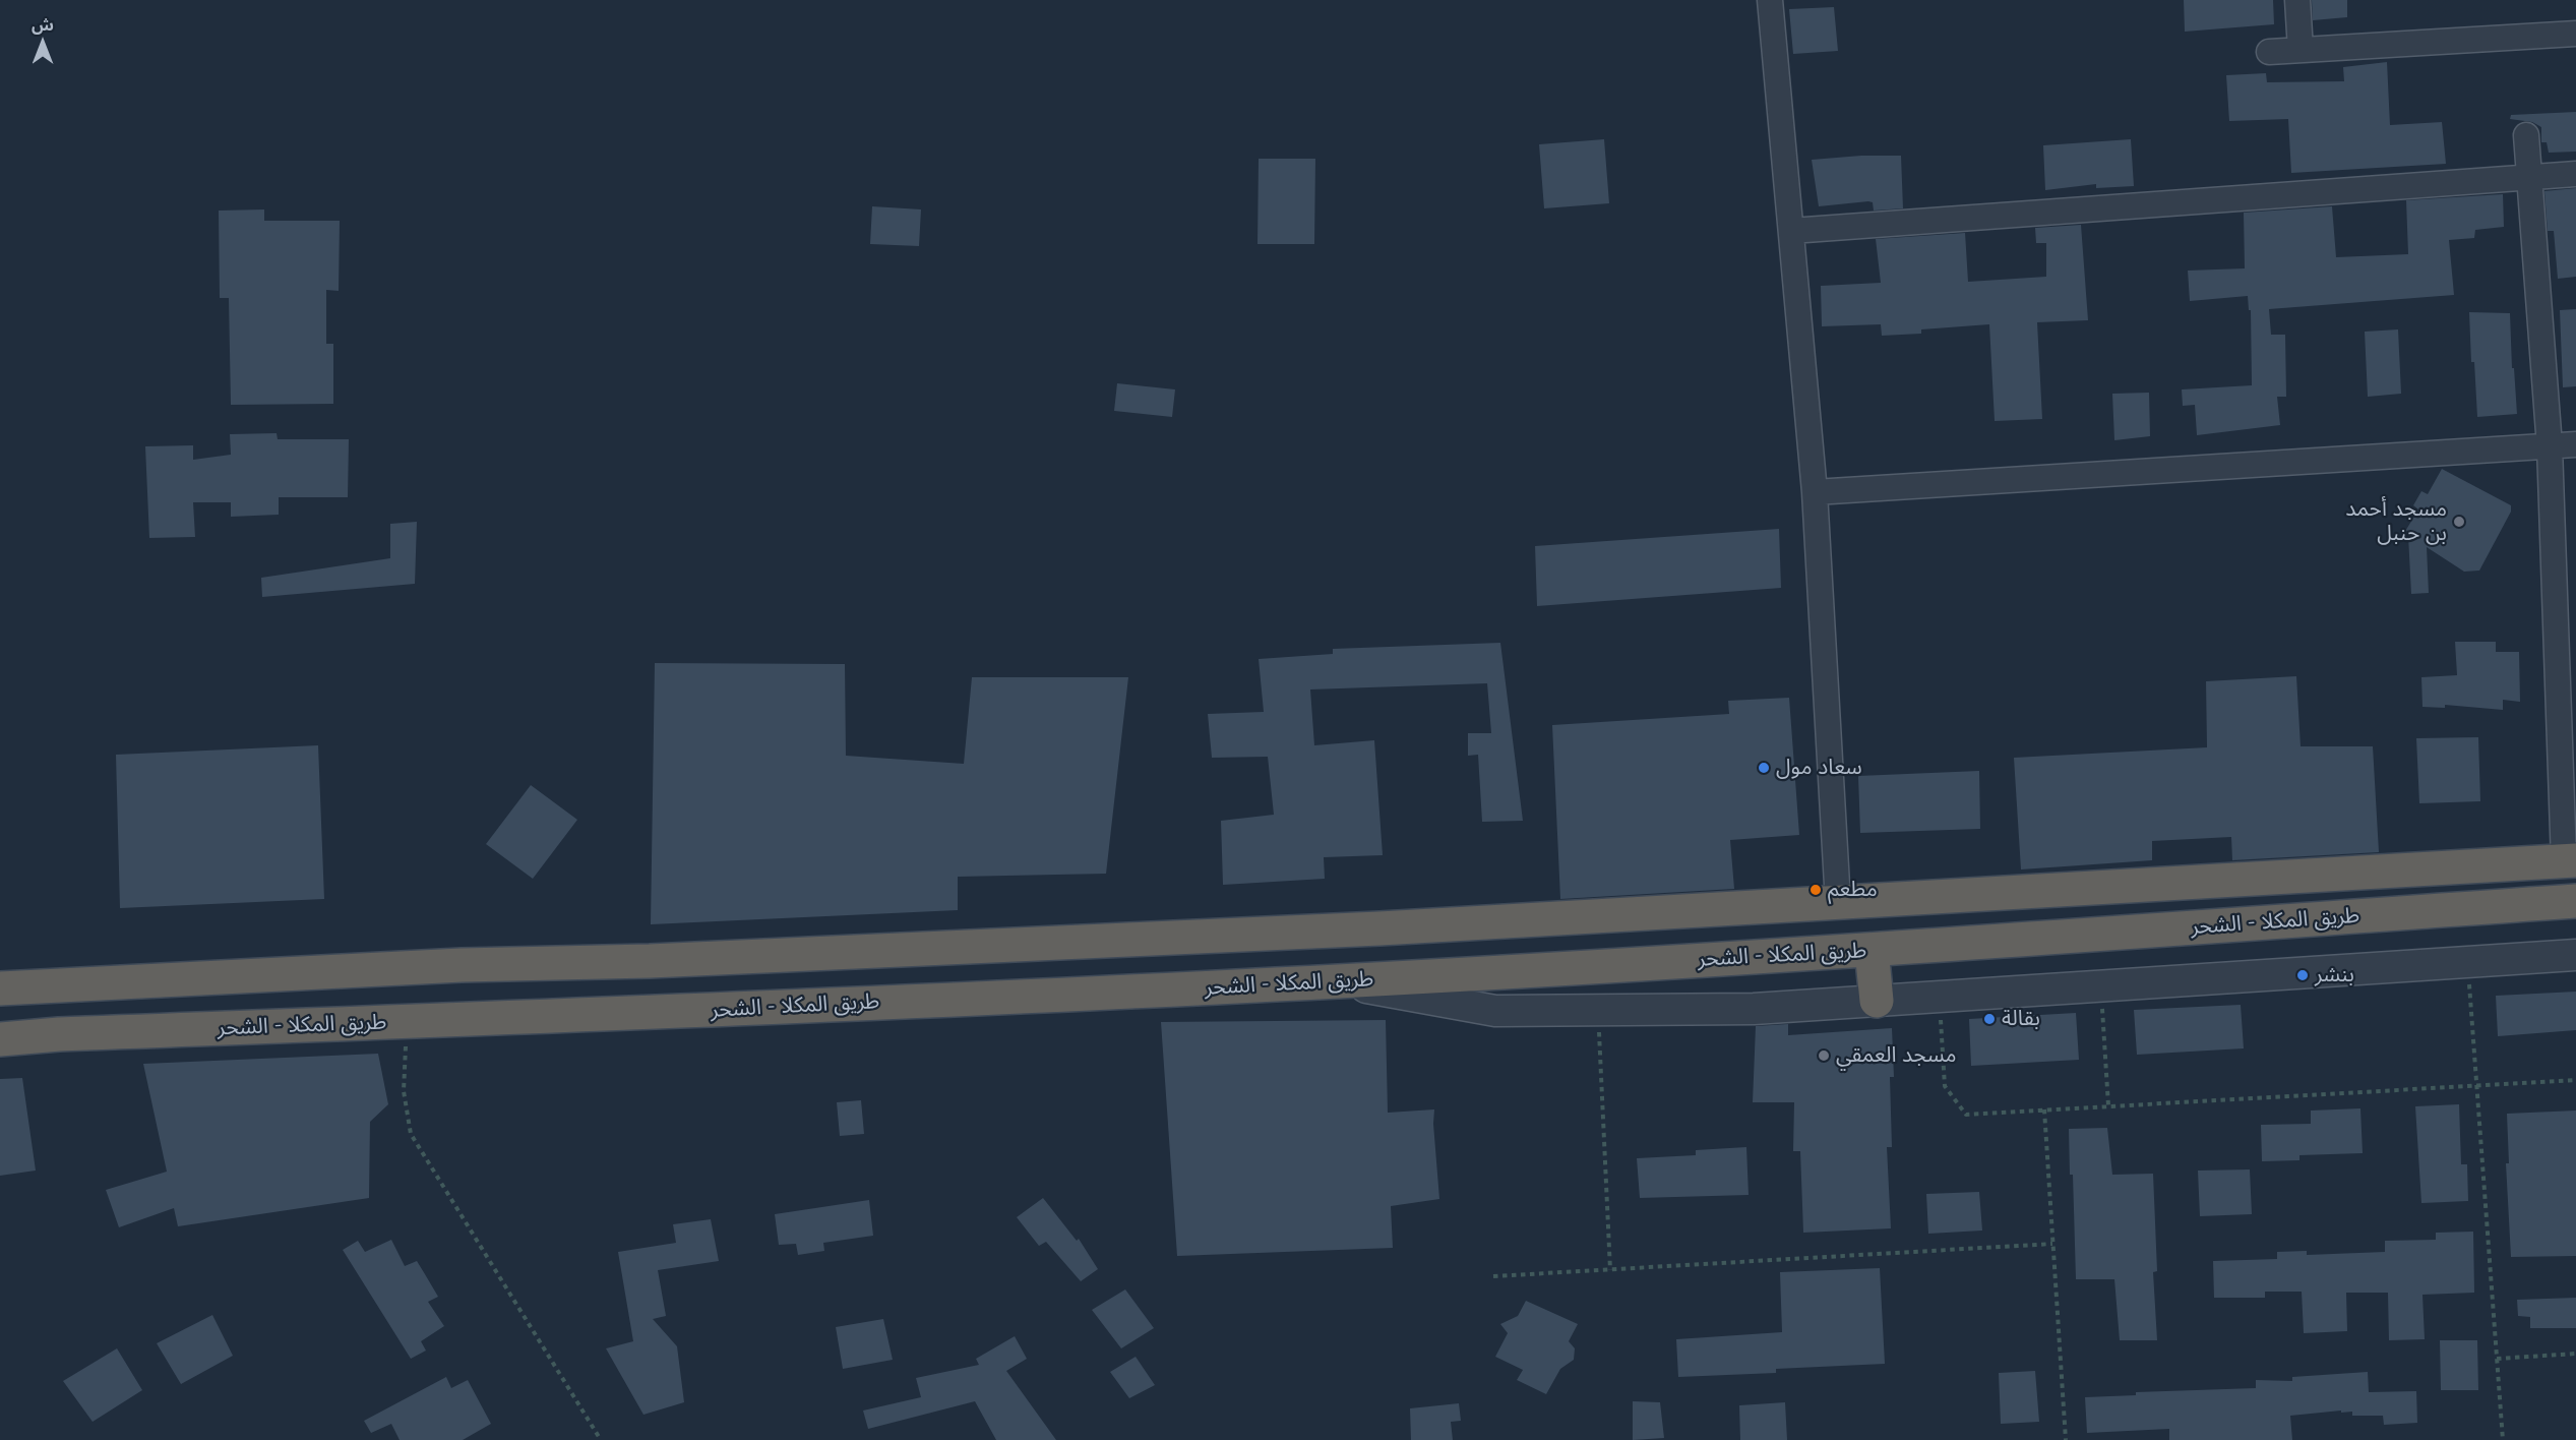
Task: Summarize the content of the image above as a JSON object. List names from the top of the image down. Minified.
{"streets":{"highway":["طريق المكلا - الشحر"]},"places":["مسجد أحمد بن حنبل","سعاد مول","مطعم","بنشر","بقالة","مسجد العمقي"],"north":"top"}
